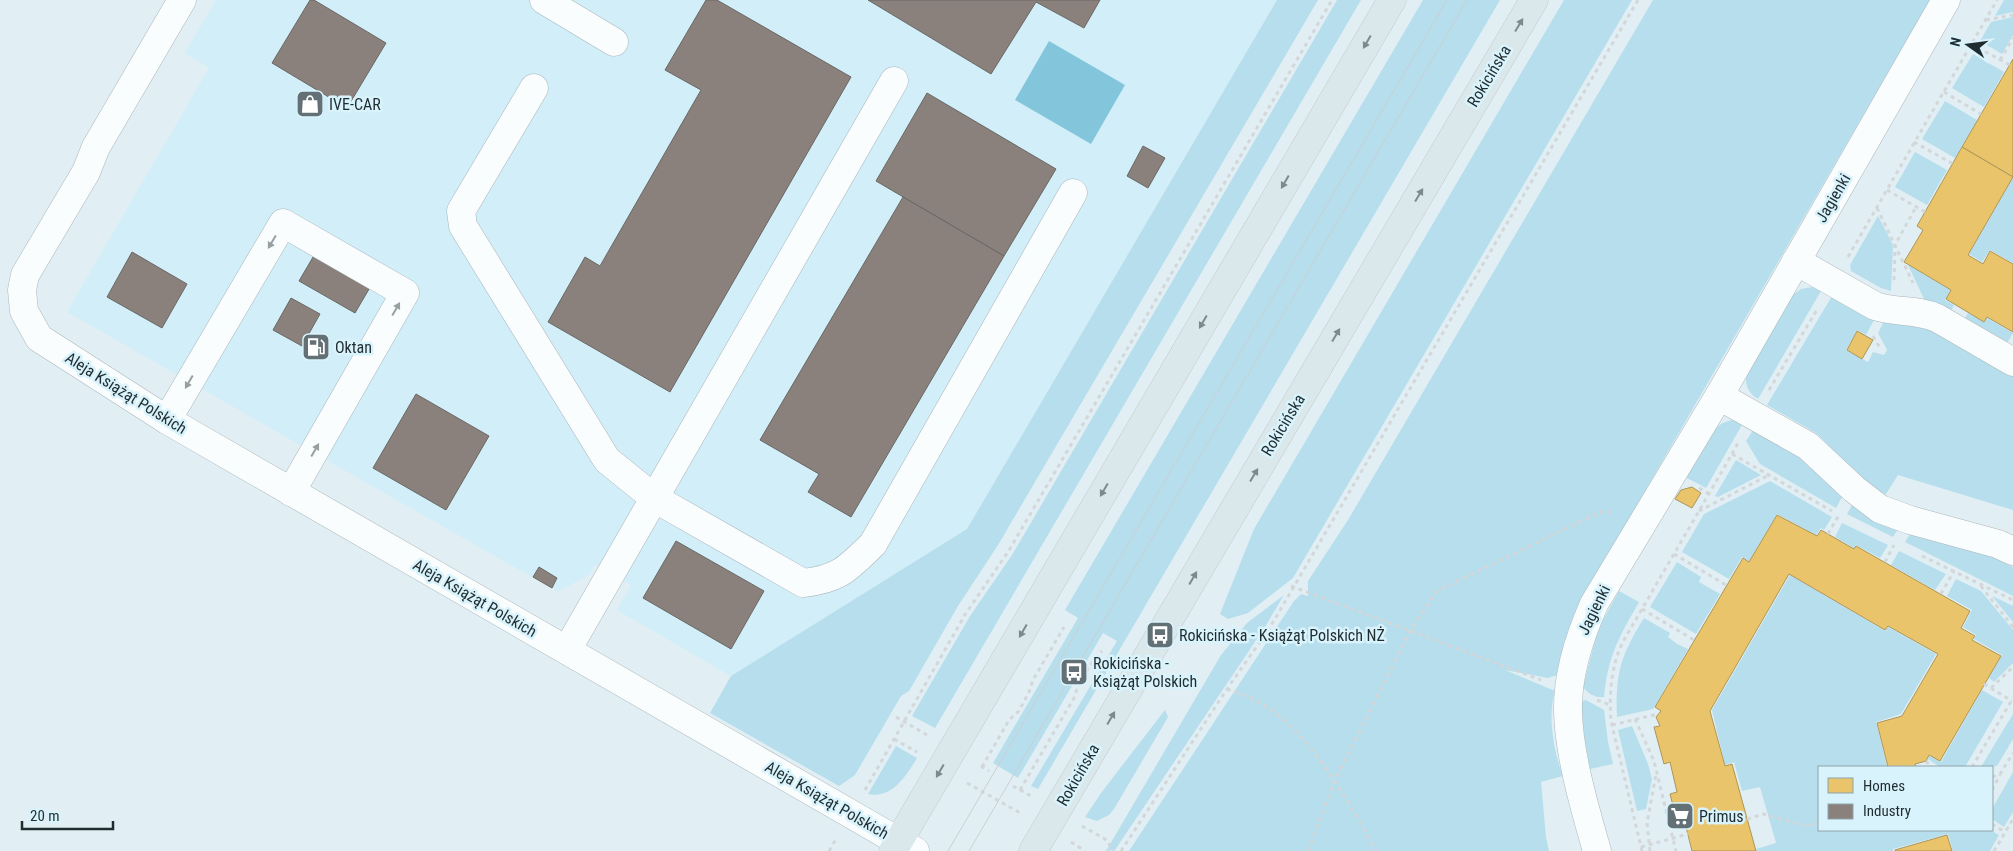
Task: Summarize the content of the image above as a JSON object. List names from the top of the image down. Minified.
{"streets":{"main road":["Rokicińska"],"street":["Jagienki","Aleja Książąt Polskich"]},"places":{"shop":["IVE-CAR"],"fuel station":["Oktan"],"bus stop":["Rokicińska - Książąt Polskich NŻ","Rokicińska - Książąt Polskich"],"supermarket":["Primus"]},"legend":["Homes","Industry"],"scale_bar":"20 m","north":"left"}
